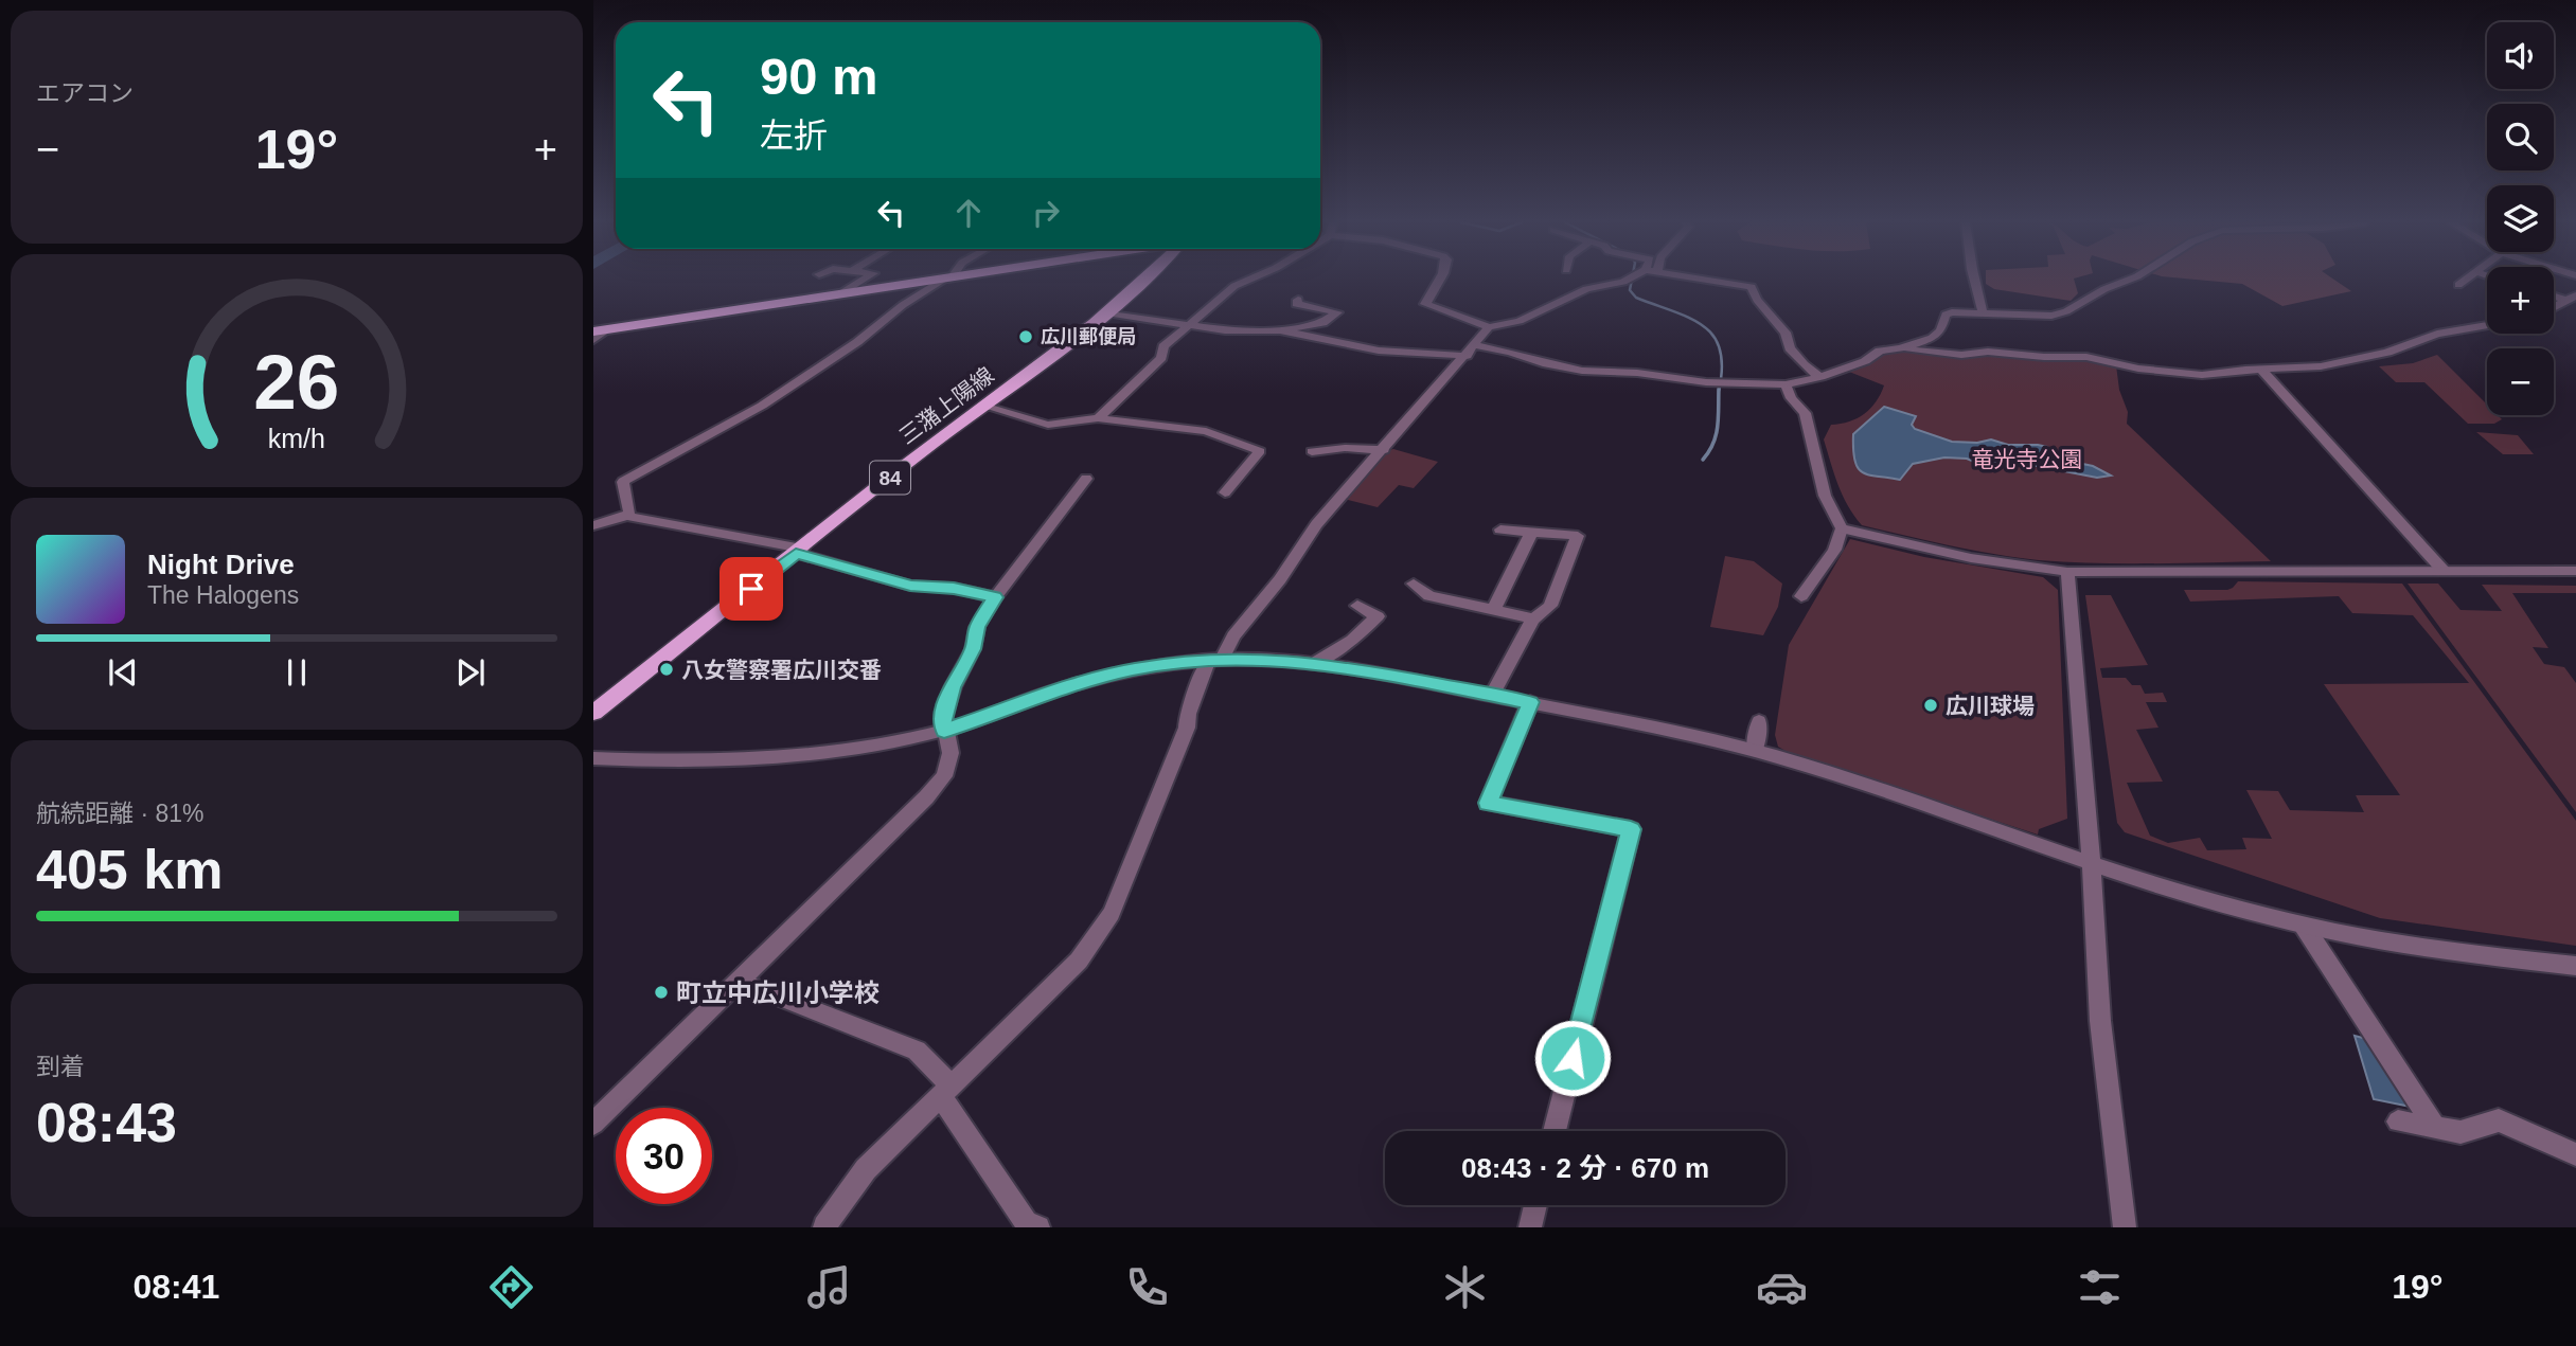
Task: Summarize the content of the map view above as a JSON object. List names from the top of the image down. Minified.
{"streets":{"main road":["三潴上陽線","84"]},"parks":["竜光寺公園"],"places":["広川郵便局","八女警察署広川交番","広川球場","町立中広川小学校"],"page":{"tile":["エアコン",["航続距離 · 81%","405 km"],["到着","08:43"]],"map_buttons":["+","−"],"turn":["90 m","左折"],"heat":["−","19°","+"],"song":["Night Drive","The Halogens"],"limit":"30","trip":"08:43 · 2 分 · 670 m","tabs":["08:41","19°"],"gauge":["26","km/h"]}}
